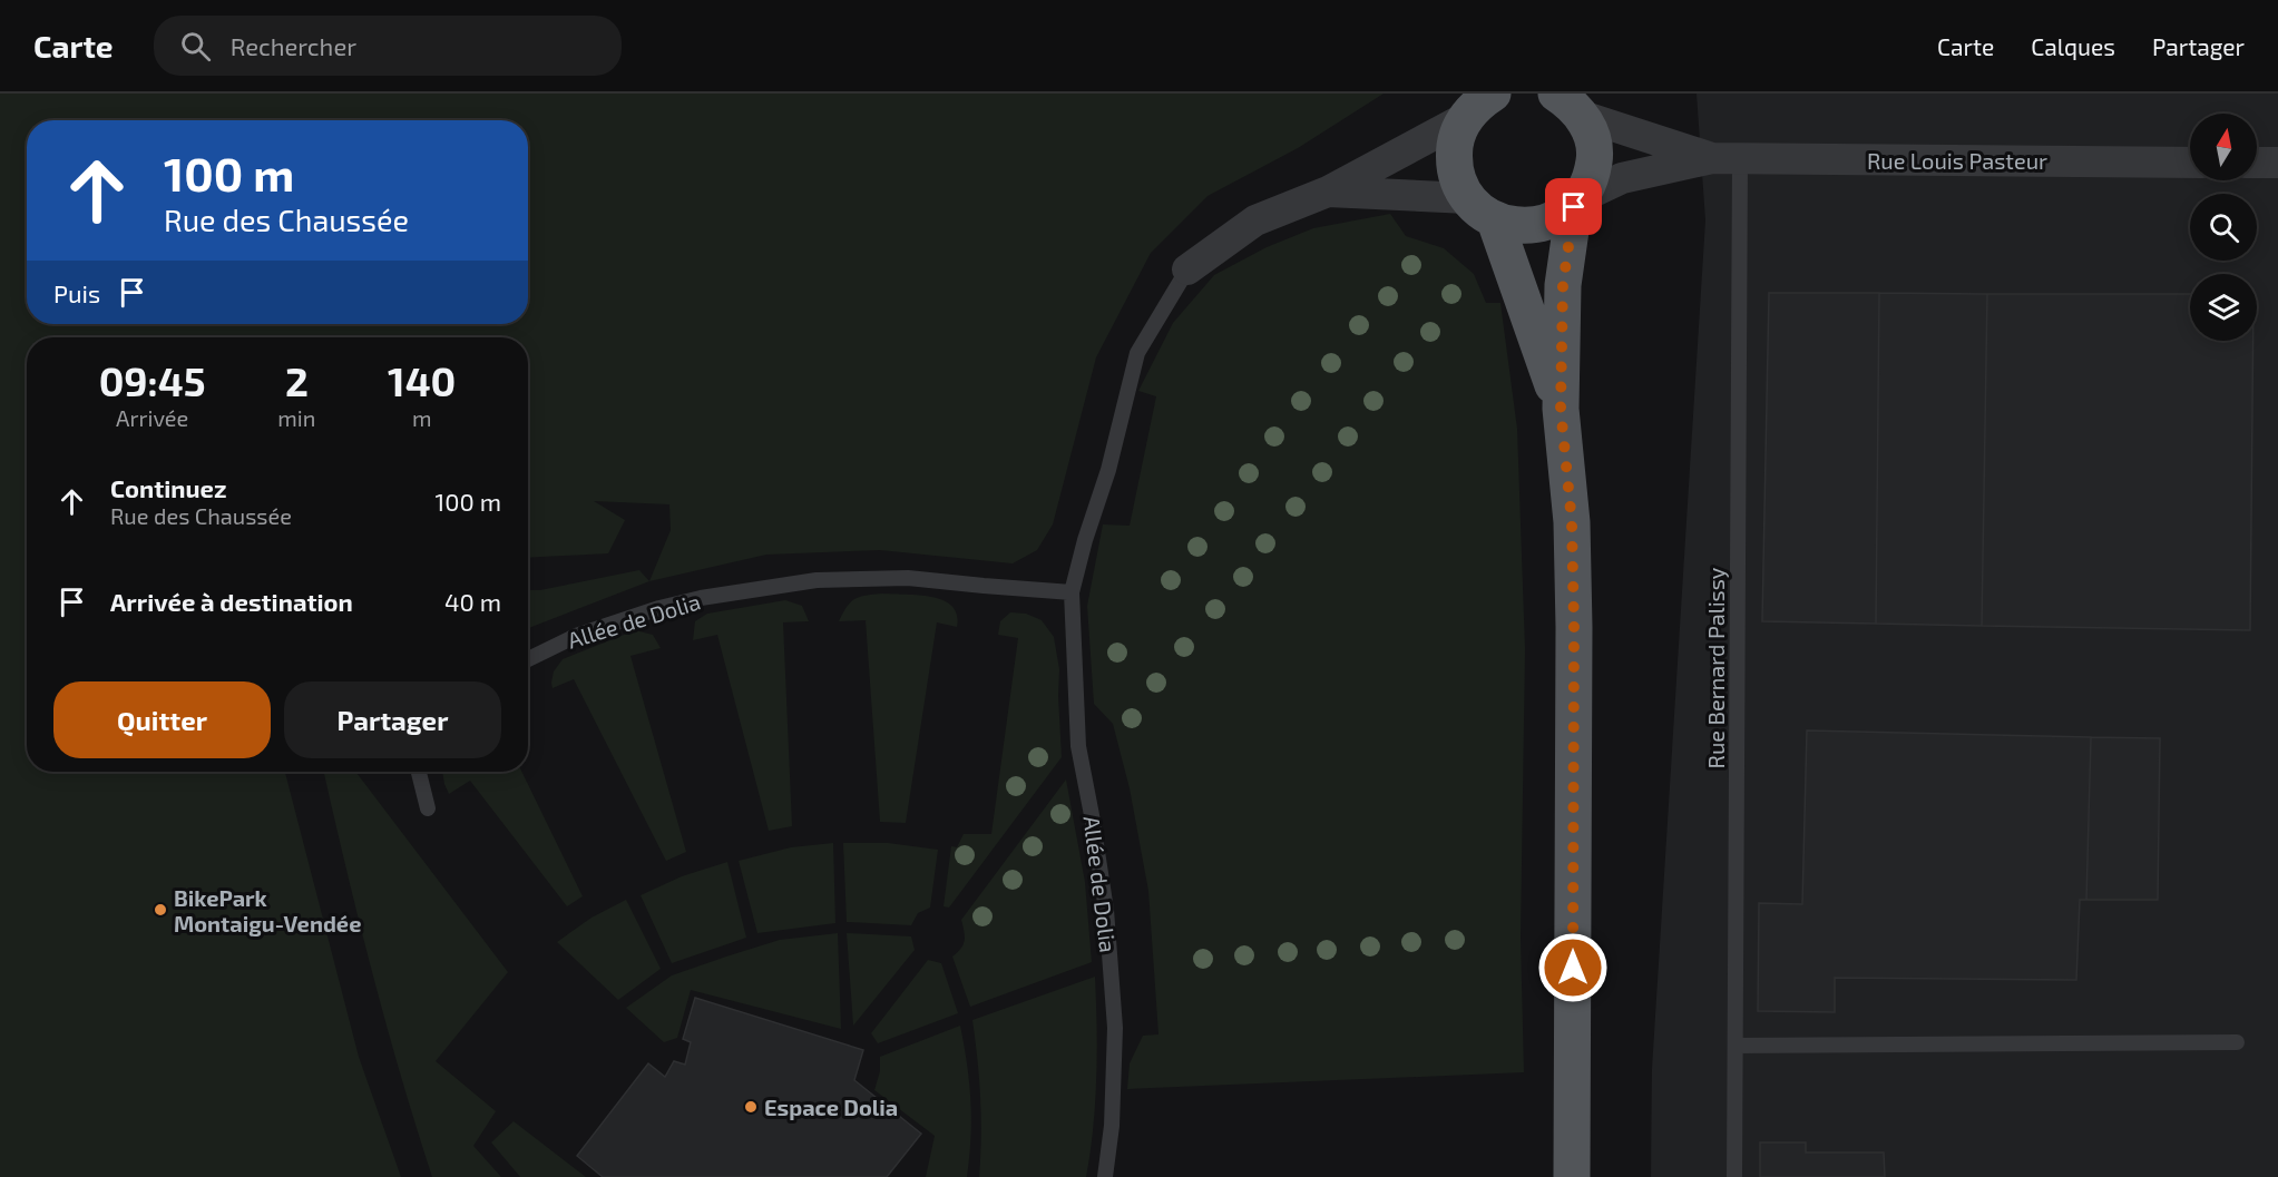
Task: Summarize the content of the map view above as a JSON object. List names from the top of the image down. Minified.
{"streets":{"street":["Rue Louis Pasteur","Allée de Dolia"],"lane":["Rue Bernard Palissy"]},"crossings":[["Rue Louis Pasteur","Rue Bernard Palissy"]],"places":["BikePark Montaigu-Vendée","Espace Dolia"],"north":"top","page":{"header":"Carte","search":"Rechercher","nav":["Carte","Calques","Partager"],"turn":["100 m","Rue des Chaussée"],"then":"Puis","eta":["09:45","Arrivée","2","min","140","m"],"list":[{"name":"Continuez","note":"Rue des Chaussée","value":"100 m"},{"name":"Arrivée à destination","value":"40 m"}],"buttons":["Quitter","Partager"]}}
